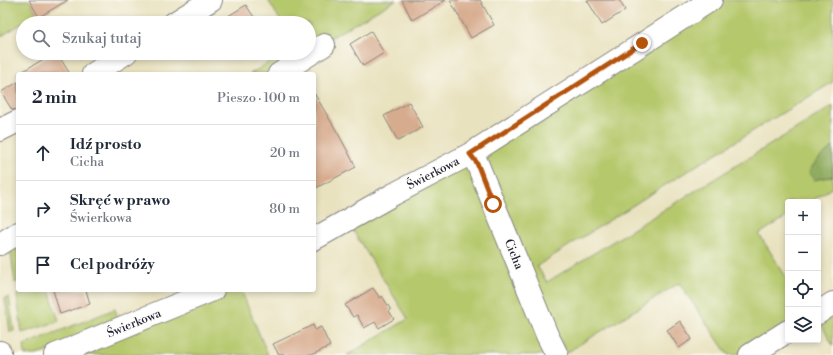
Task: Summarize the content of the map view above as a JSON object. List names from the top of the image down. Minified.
{"streets":{"street":["Świerkowa","Cicha"]},"crossings":[["Świerkowa","Cicha"]],"page":{"search":"Szukaj tutaj","heading":["2 min","Pieszo · 100 m"],"list":[["Idź prosto","Cicha","20 m"],["Skręć w prawo","Świerkowa","80 m"],"Cel podróży"],"map_buttons":["+","−"]}}
